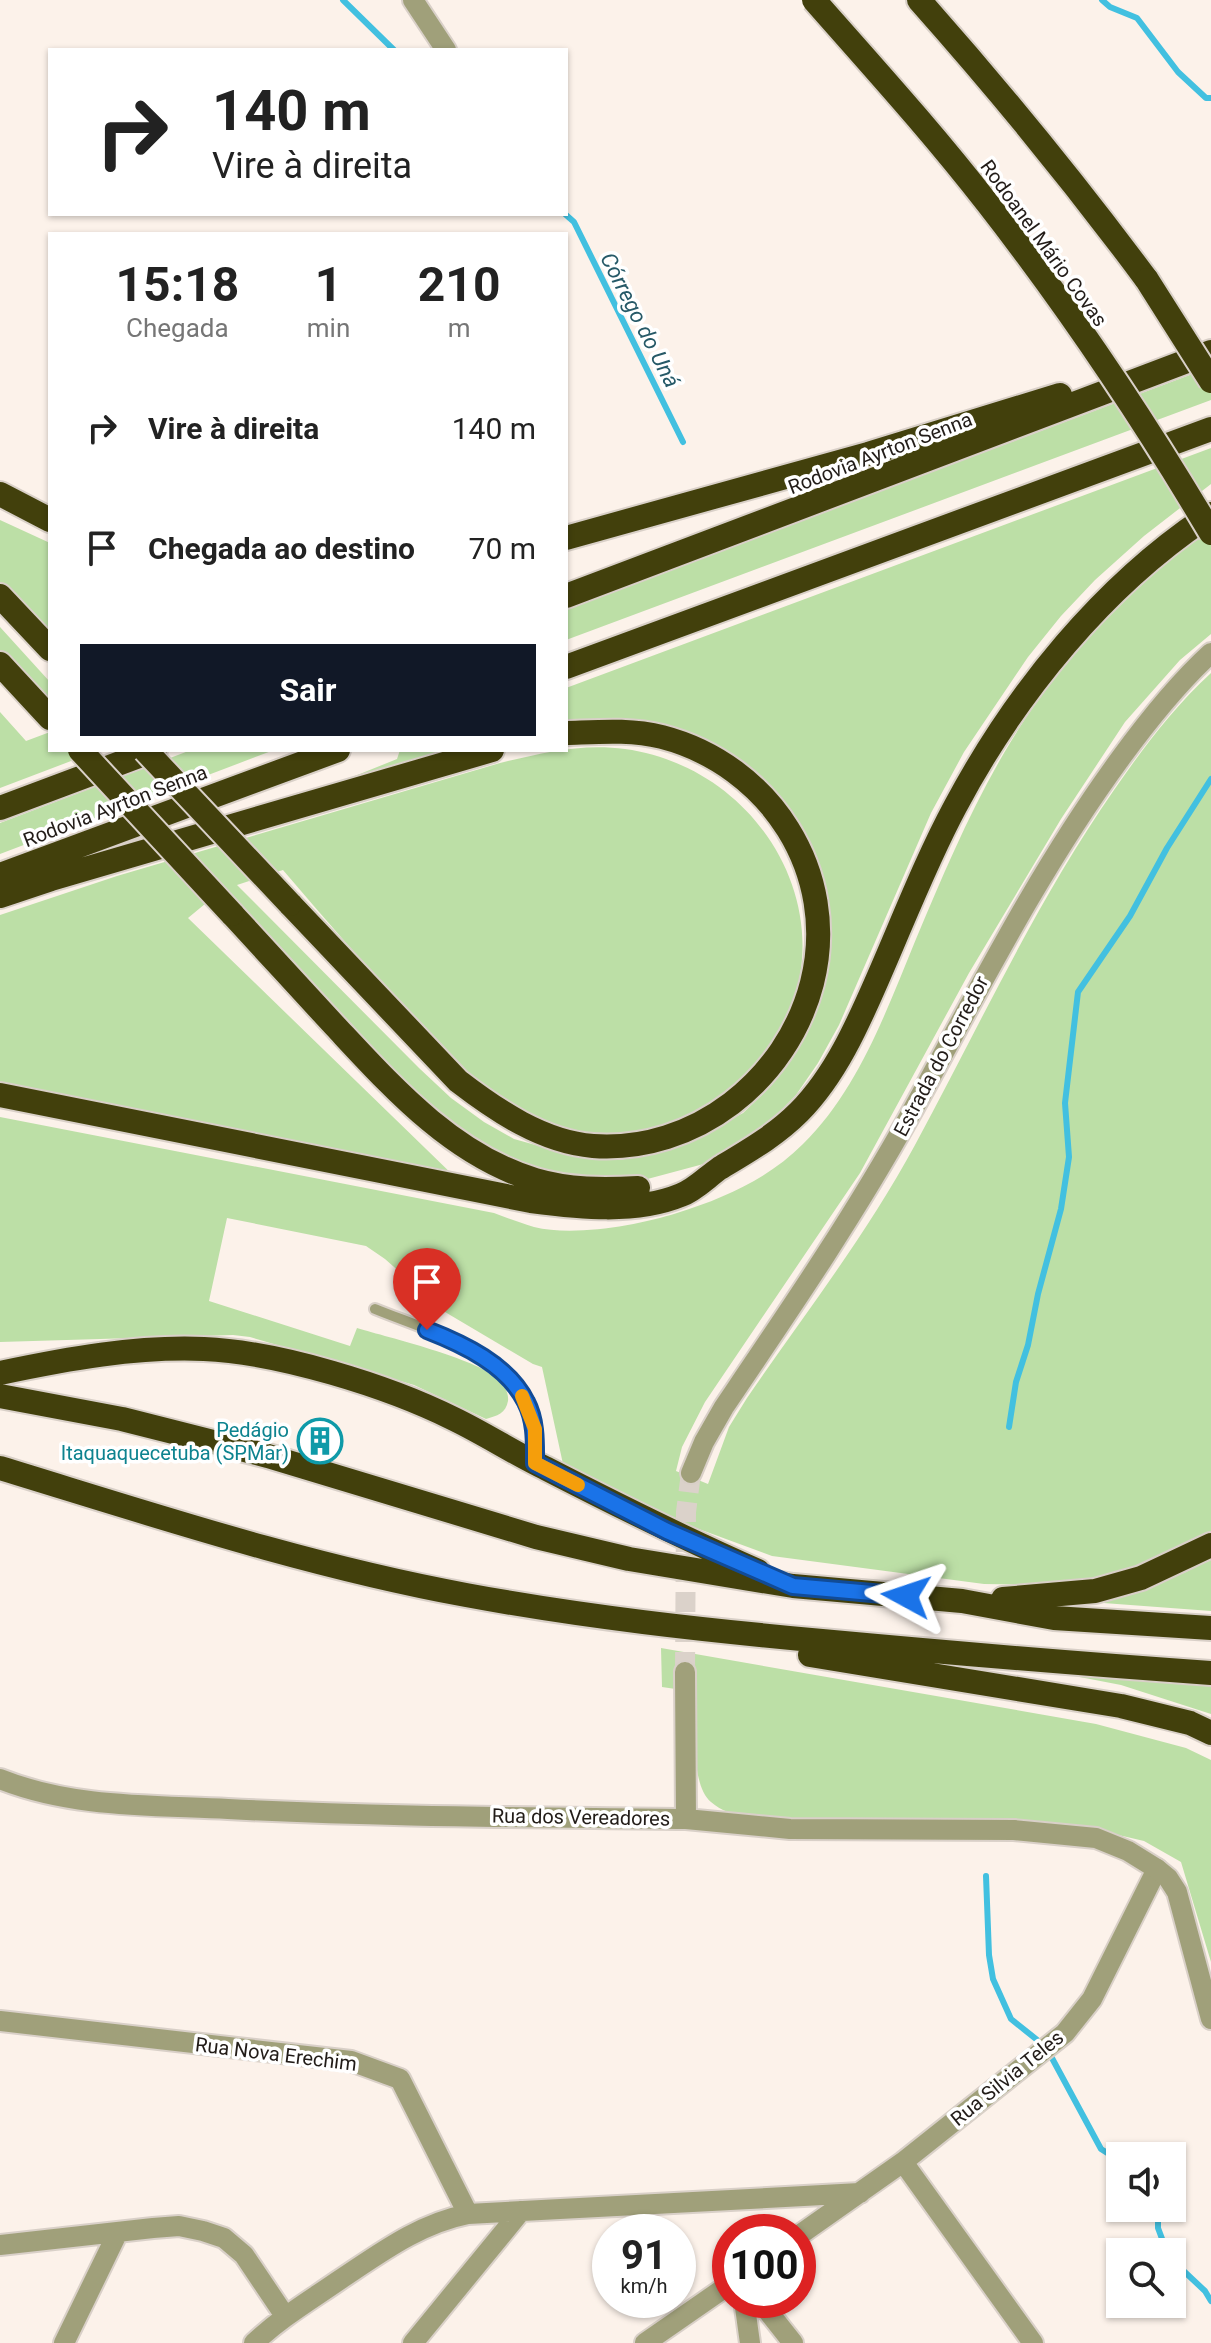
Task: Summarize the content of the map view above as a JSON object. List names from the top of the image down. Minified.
{"streets":{"highway":["Rodoanel Mário Covas","Rodovia Ayrton Senna"],"street":["Estrada do Corredor","Rua dos Vereadores","Rua Nova Erechim","Rua Silvia Teles"]},"crossings":[["Rua dos Vereadores","Rua Silvia Teles"]],"water":["Córrego do Uná"],"places":{"building":["Pedágio Itaquaquecetuba (SPMar)"]},"page":{"turn":["140 m","Vire à direita"],"eta":["15:18","Chegada","1","min","210","m"],"list":[{"name":"Vire à direita","value":"140 m"},{"name":"Chegada ao destino","value":"70 m"}],"buttons":"Sair","speed":"91 km/h","limit":"100"}}
